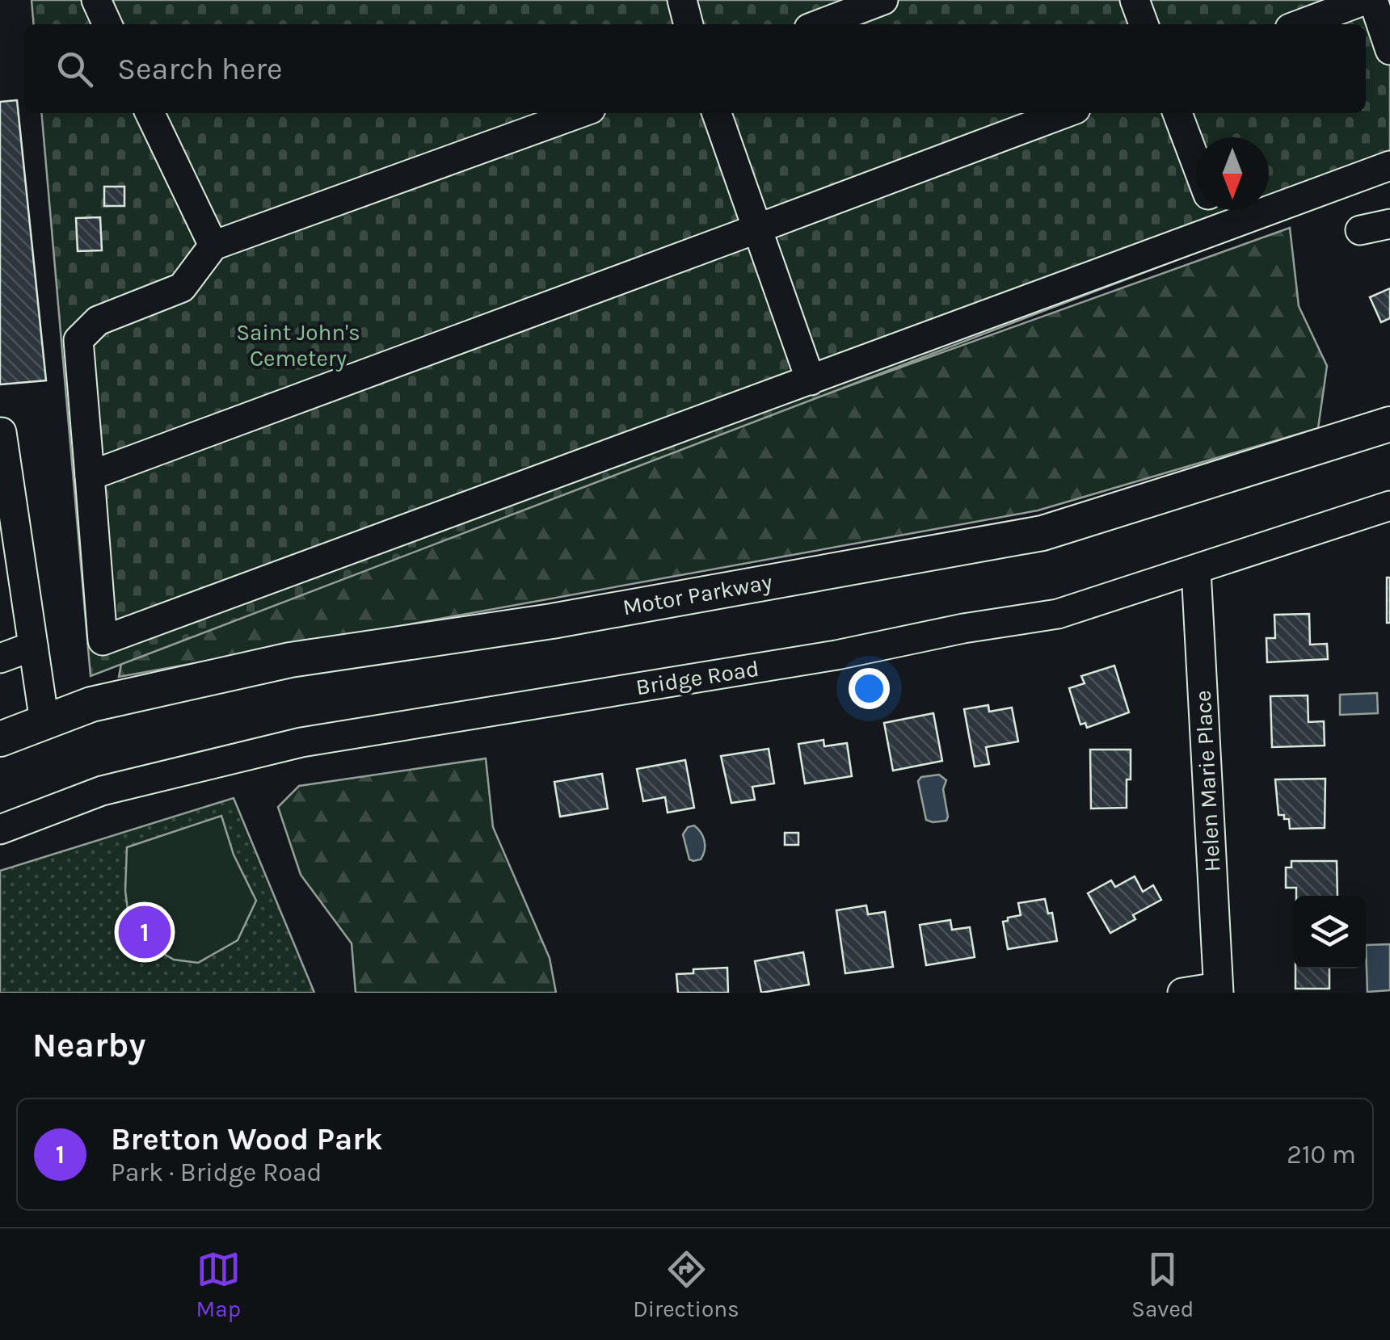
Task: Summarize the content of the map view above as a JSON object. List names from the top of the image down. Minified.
{"streets":{"main road":["Motor Parkway"],"street":["Bridge Road","Helen Marie Place"]},"crossings":[["Bridge Road","Helen Marie Place"]],"parks":["Saint John's Cemetery"],"north":"bottom","page":{"search":"Search here","pins":"1","heading":"Nearby","list":[{"mark":"1","name":"Bretton Wood Park","note":"Park · Bridge Road","value":"210 m"}],"nav":["Map","Directions","Saved"]}}
